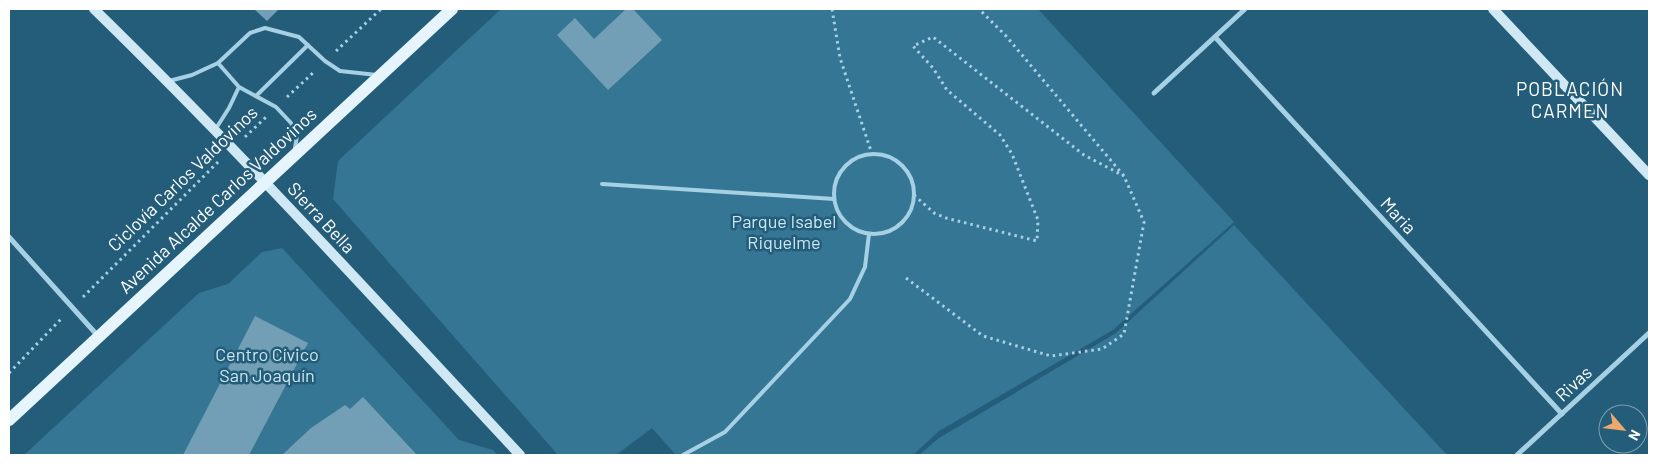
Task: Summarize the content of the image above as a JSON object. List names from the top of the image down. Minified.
{"streets":{"main road":["Avenida Alcalde Carlos Valdovinos"],"street":["Maria","Sierra Bella","Rivas"],"path":["Ciclovía Carlos Valdovinos"]},"crossings":[["Ciclovía Carlos Valdovinos","Sierra Bella"],["Avenida Alcalde Carlos Valdovinos","Sierra Bella"],["Maria","Rivas"]],"districts":["POBLACIÓN CARMEN"],"parks":["Parque Isabel Riquelme","Centro Cívico San Joaquín"],"north":"bottom right"}
